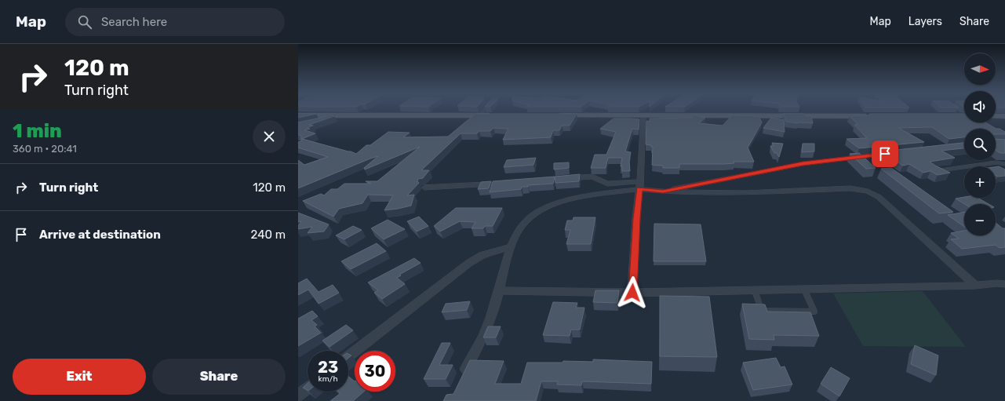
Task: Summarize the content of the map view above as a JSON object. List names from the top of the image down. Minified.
{"north":"right","page":{"header":"Map","search":"Search here","nav":["Map","Layers","Share"],"turn":["120 m","Turn right"],"map_buttons":["+","−"],"heading":["1 min","360 m · 20:41"],"list":[{"name":"Turn right","value":"120 m"},{"name":"Arrive at destination","value":"240 m"}],"speed":"23 km/h","limit":"30","buttons":["Exit","Share"]}}
